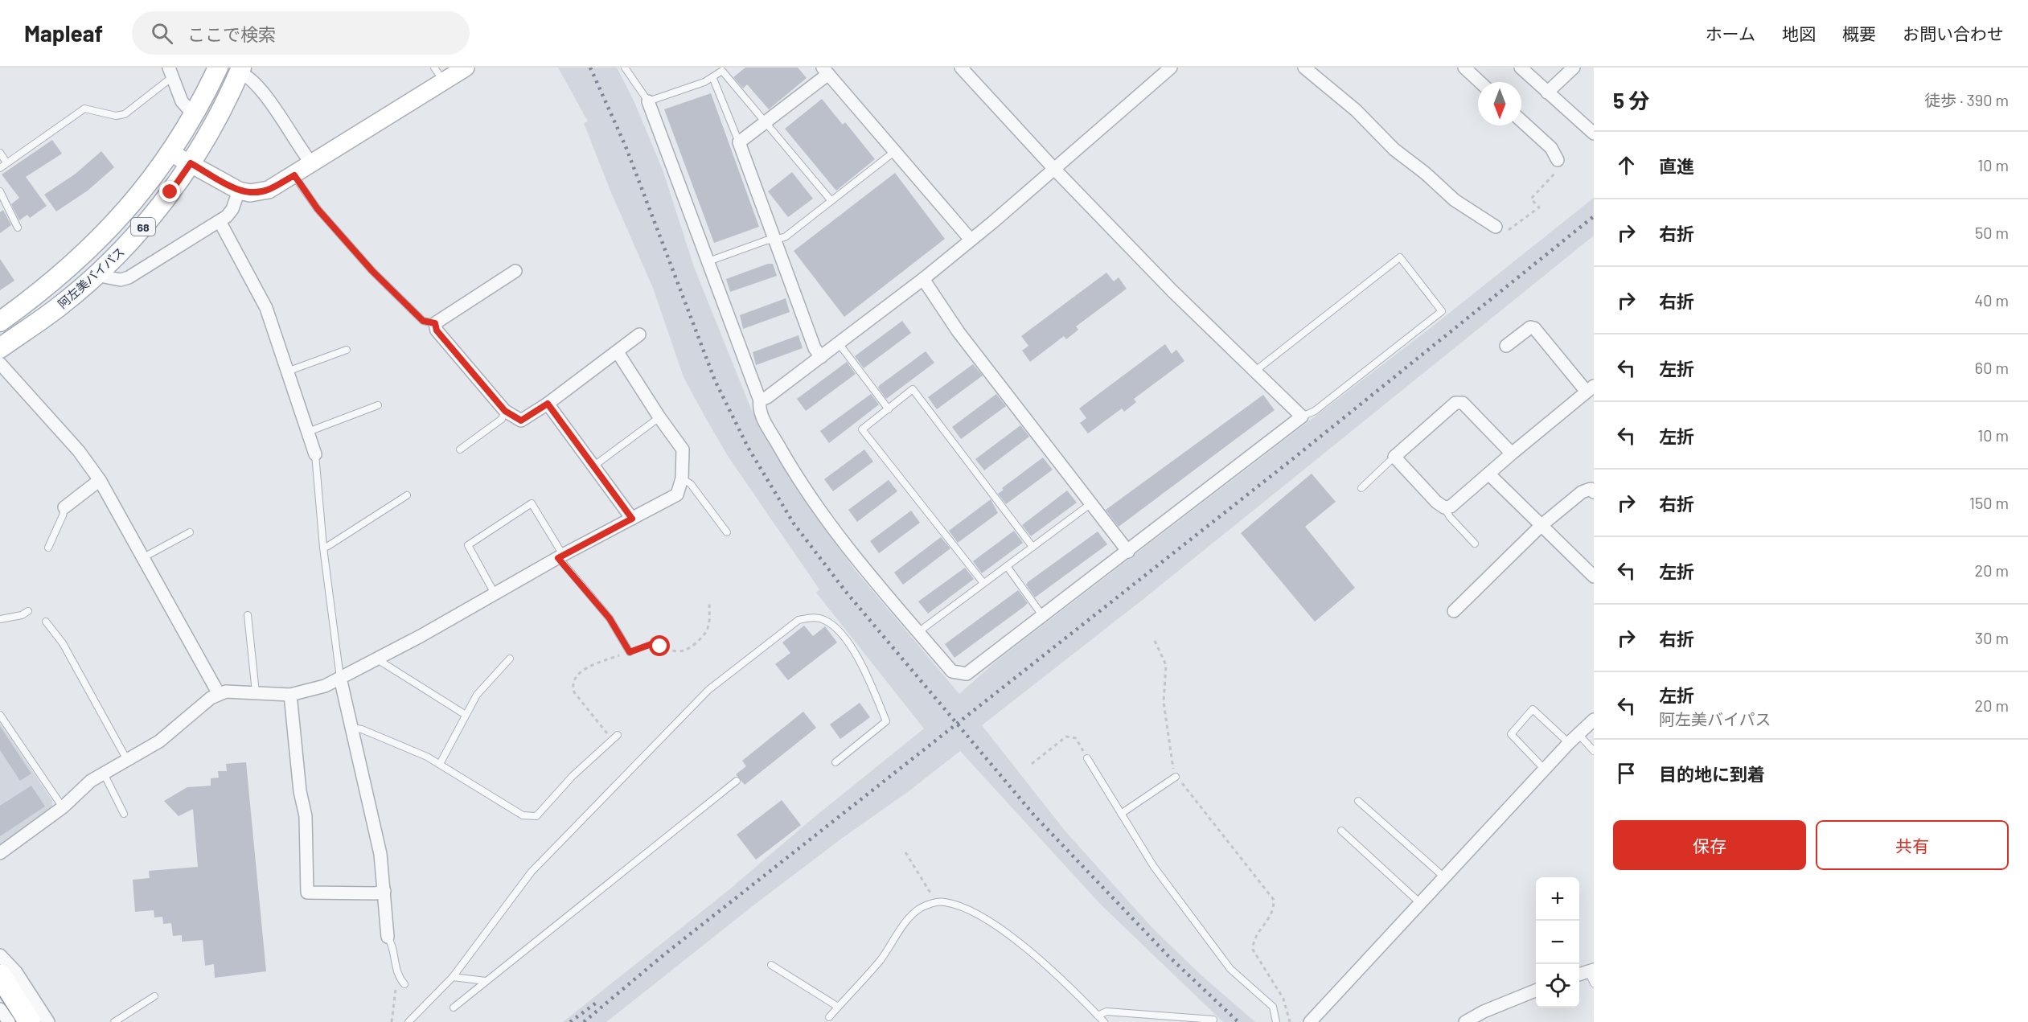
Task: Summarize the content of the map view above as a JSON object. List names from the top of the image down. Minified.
{"streets":{"main road":["68","阿左美バイパス"]},"north":"bottom","page":{"header":"Mapleaf","search":"ここで検索","nav":["ホーム","地図","概要","お問い合わせ"],"heading":["5 分","徒歩 · 390 m"],"list":[["直進","10 m"],["右折","50 m"],["右折","40 m"],["左折","60 m"],["左折","10 m"],["右折","150 m"],["左折","20 m"],["右折","30 m"],["左折","阿左美バイパス","20 m"],"目的地に到着"],"buttons":["保存","共有"],"map_buttons":["+","−"]}}
